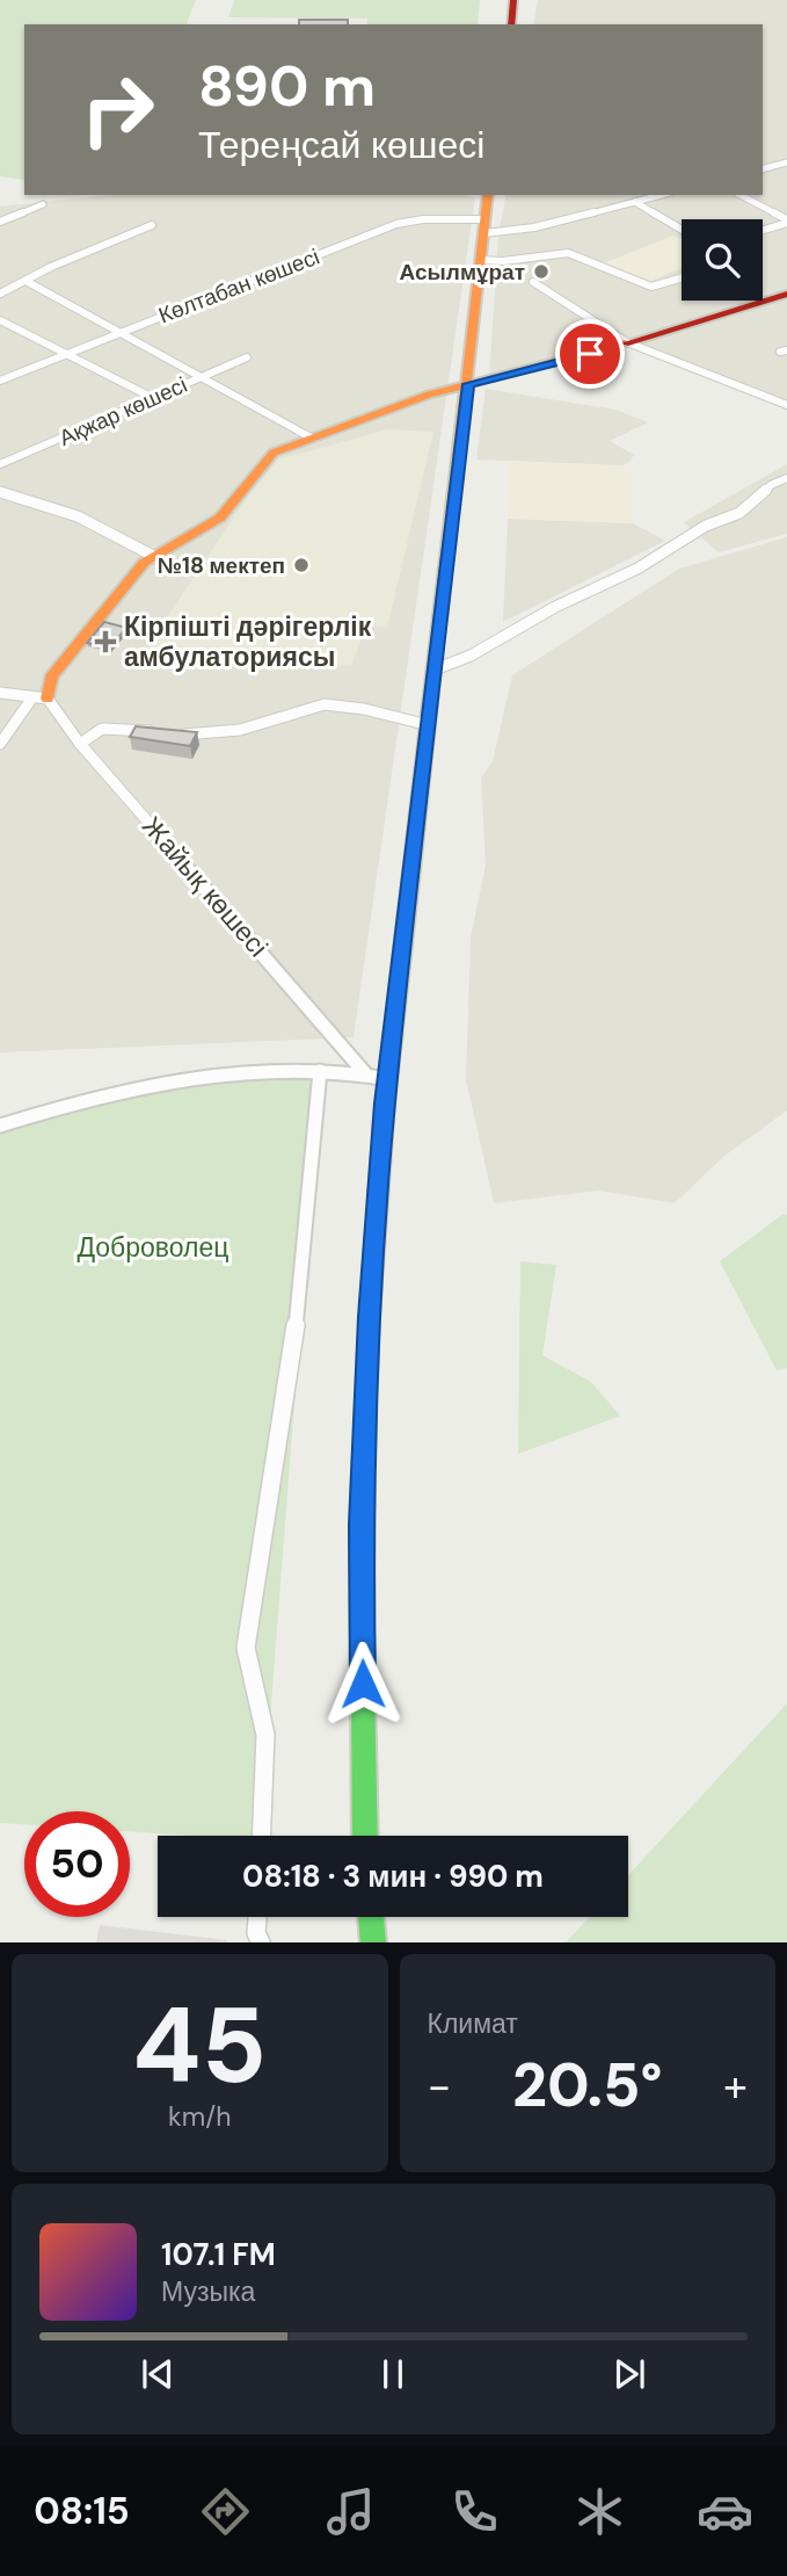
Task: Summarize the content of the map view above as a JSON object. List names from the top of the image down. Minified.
{"streets":{"street":["Көлтабан көшесі","Ақжар көшесі","Жайық көшесі"]},"parks":["Доброволец"],"places":{"other":["Асылмұрат","№18 мектеп"],"health":["Кірпішті дәрігерлік амбулаториясы"]},"page":{"turn":["890 m","Тереңсай көшесі"],"limit":"50","trip":"08:18 · 3 мин · 990 m","tile":[["45","km/h"],"Климат"],"heat":["−","20.5°","+"],"song":["107.1 FM","Музыка"],"tabs":"08:15"}}
